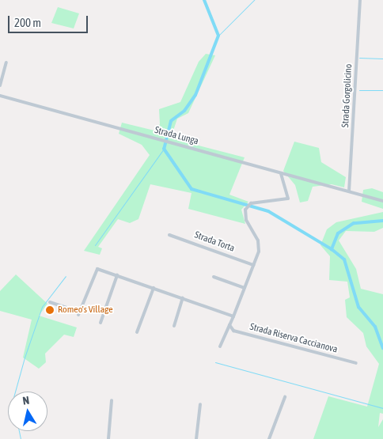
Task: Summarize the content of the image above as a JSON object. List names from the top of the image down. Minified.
{"streets":{"street":["Strada Gorgolicino","Strada Lunga","Strada Torta","Strada Riserva Caccianova"]},"crossings":[["Strada Gorgolicino","Strada Lunga"]],"places":["Romeo's Village"],"scale_bar":"200 m","north":"top"}
